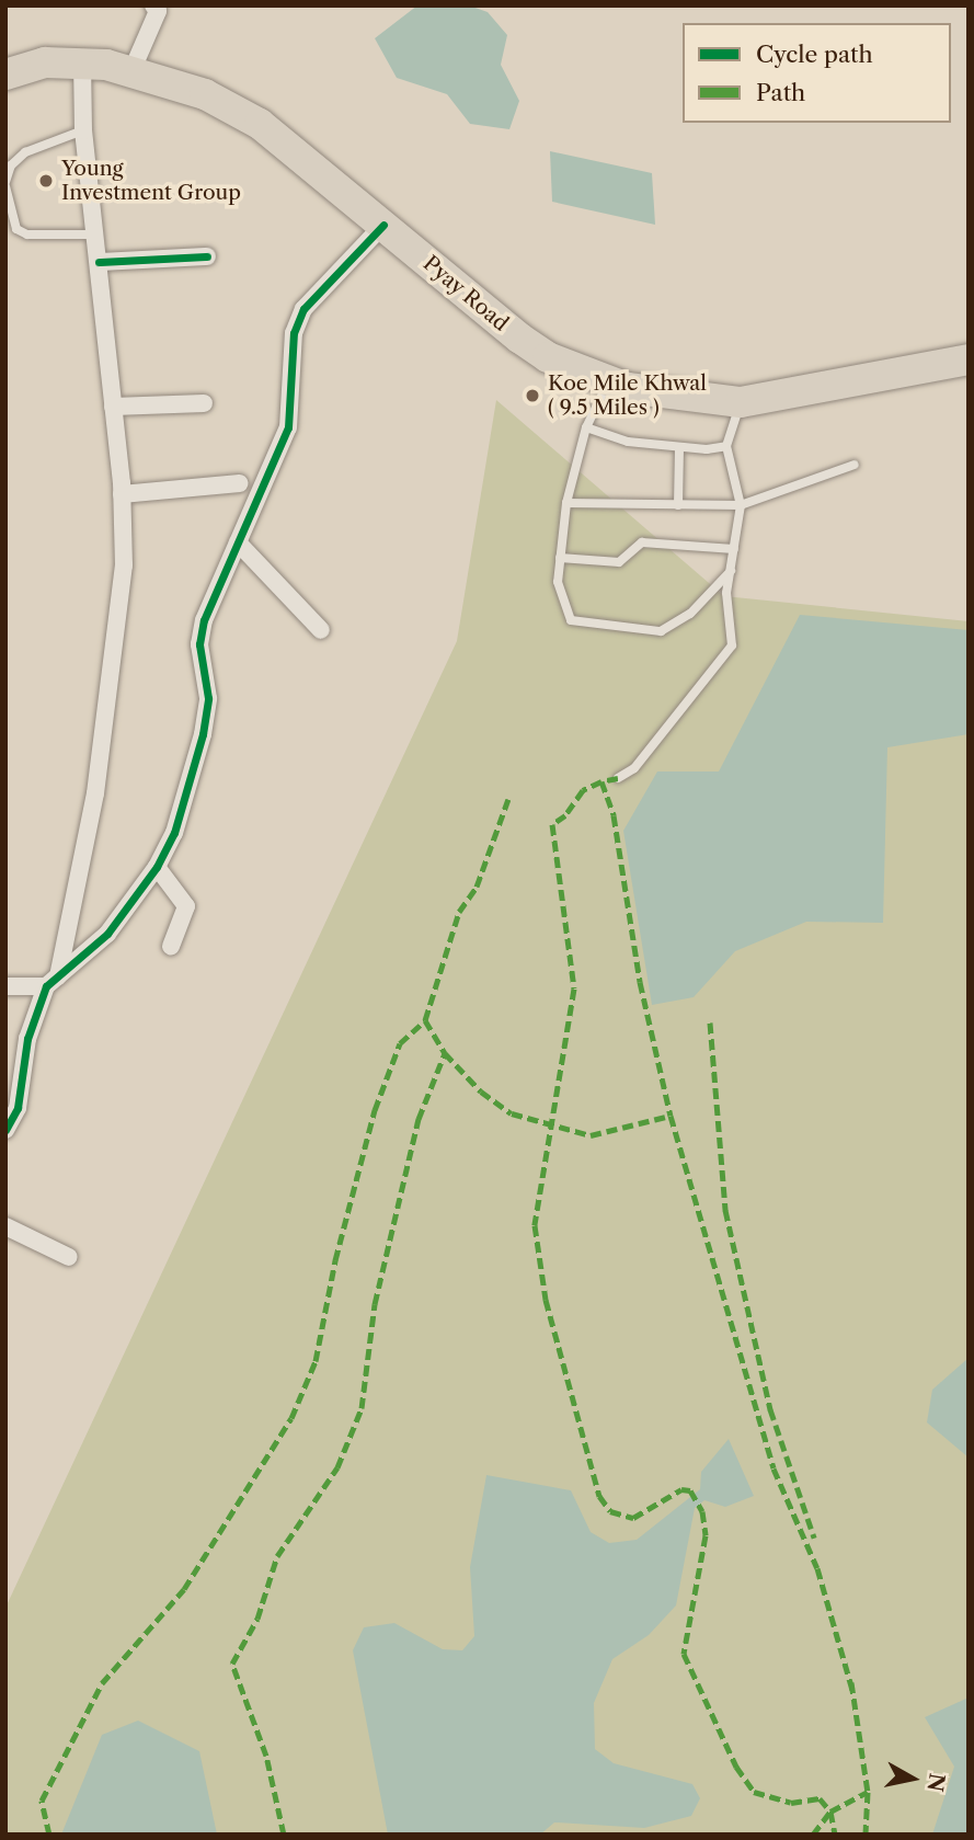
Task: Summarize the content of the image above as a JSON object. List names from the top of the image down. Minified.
{"streets":{"highway":["Pyay Road"]},"places":["Young Investment Group","Koe Mile Khwal ( 9.5 Miles )"],"legend":["Cycle path","Path"],"north":"right"}
